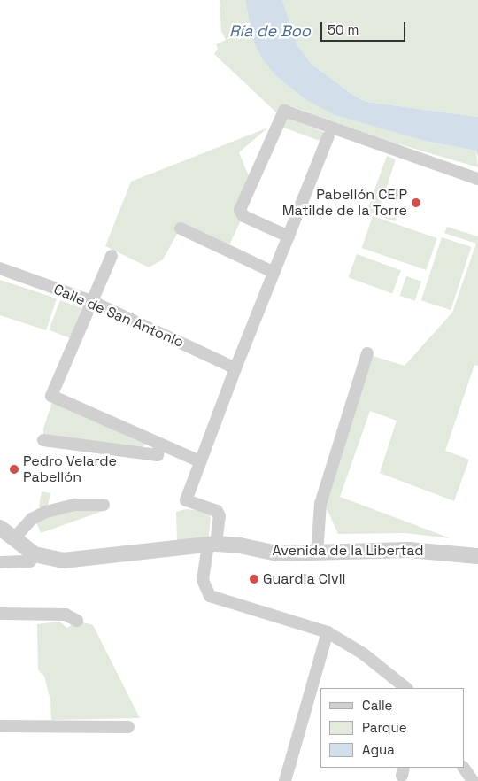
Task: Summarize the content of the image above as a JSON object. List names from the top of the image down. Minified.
{"streets":{"street":["Calle de San Antonio","Avenida de la Libertad"]},"water":["Ría de Boo"],"places":["Pabellón CEIP Matilde de la Torre","Pedro Velarde Pabellón","Guardia Civil"],"legend":["Calle","Parque","Agua"],"scale_bar":"50 m"}
